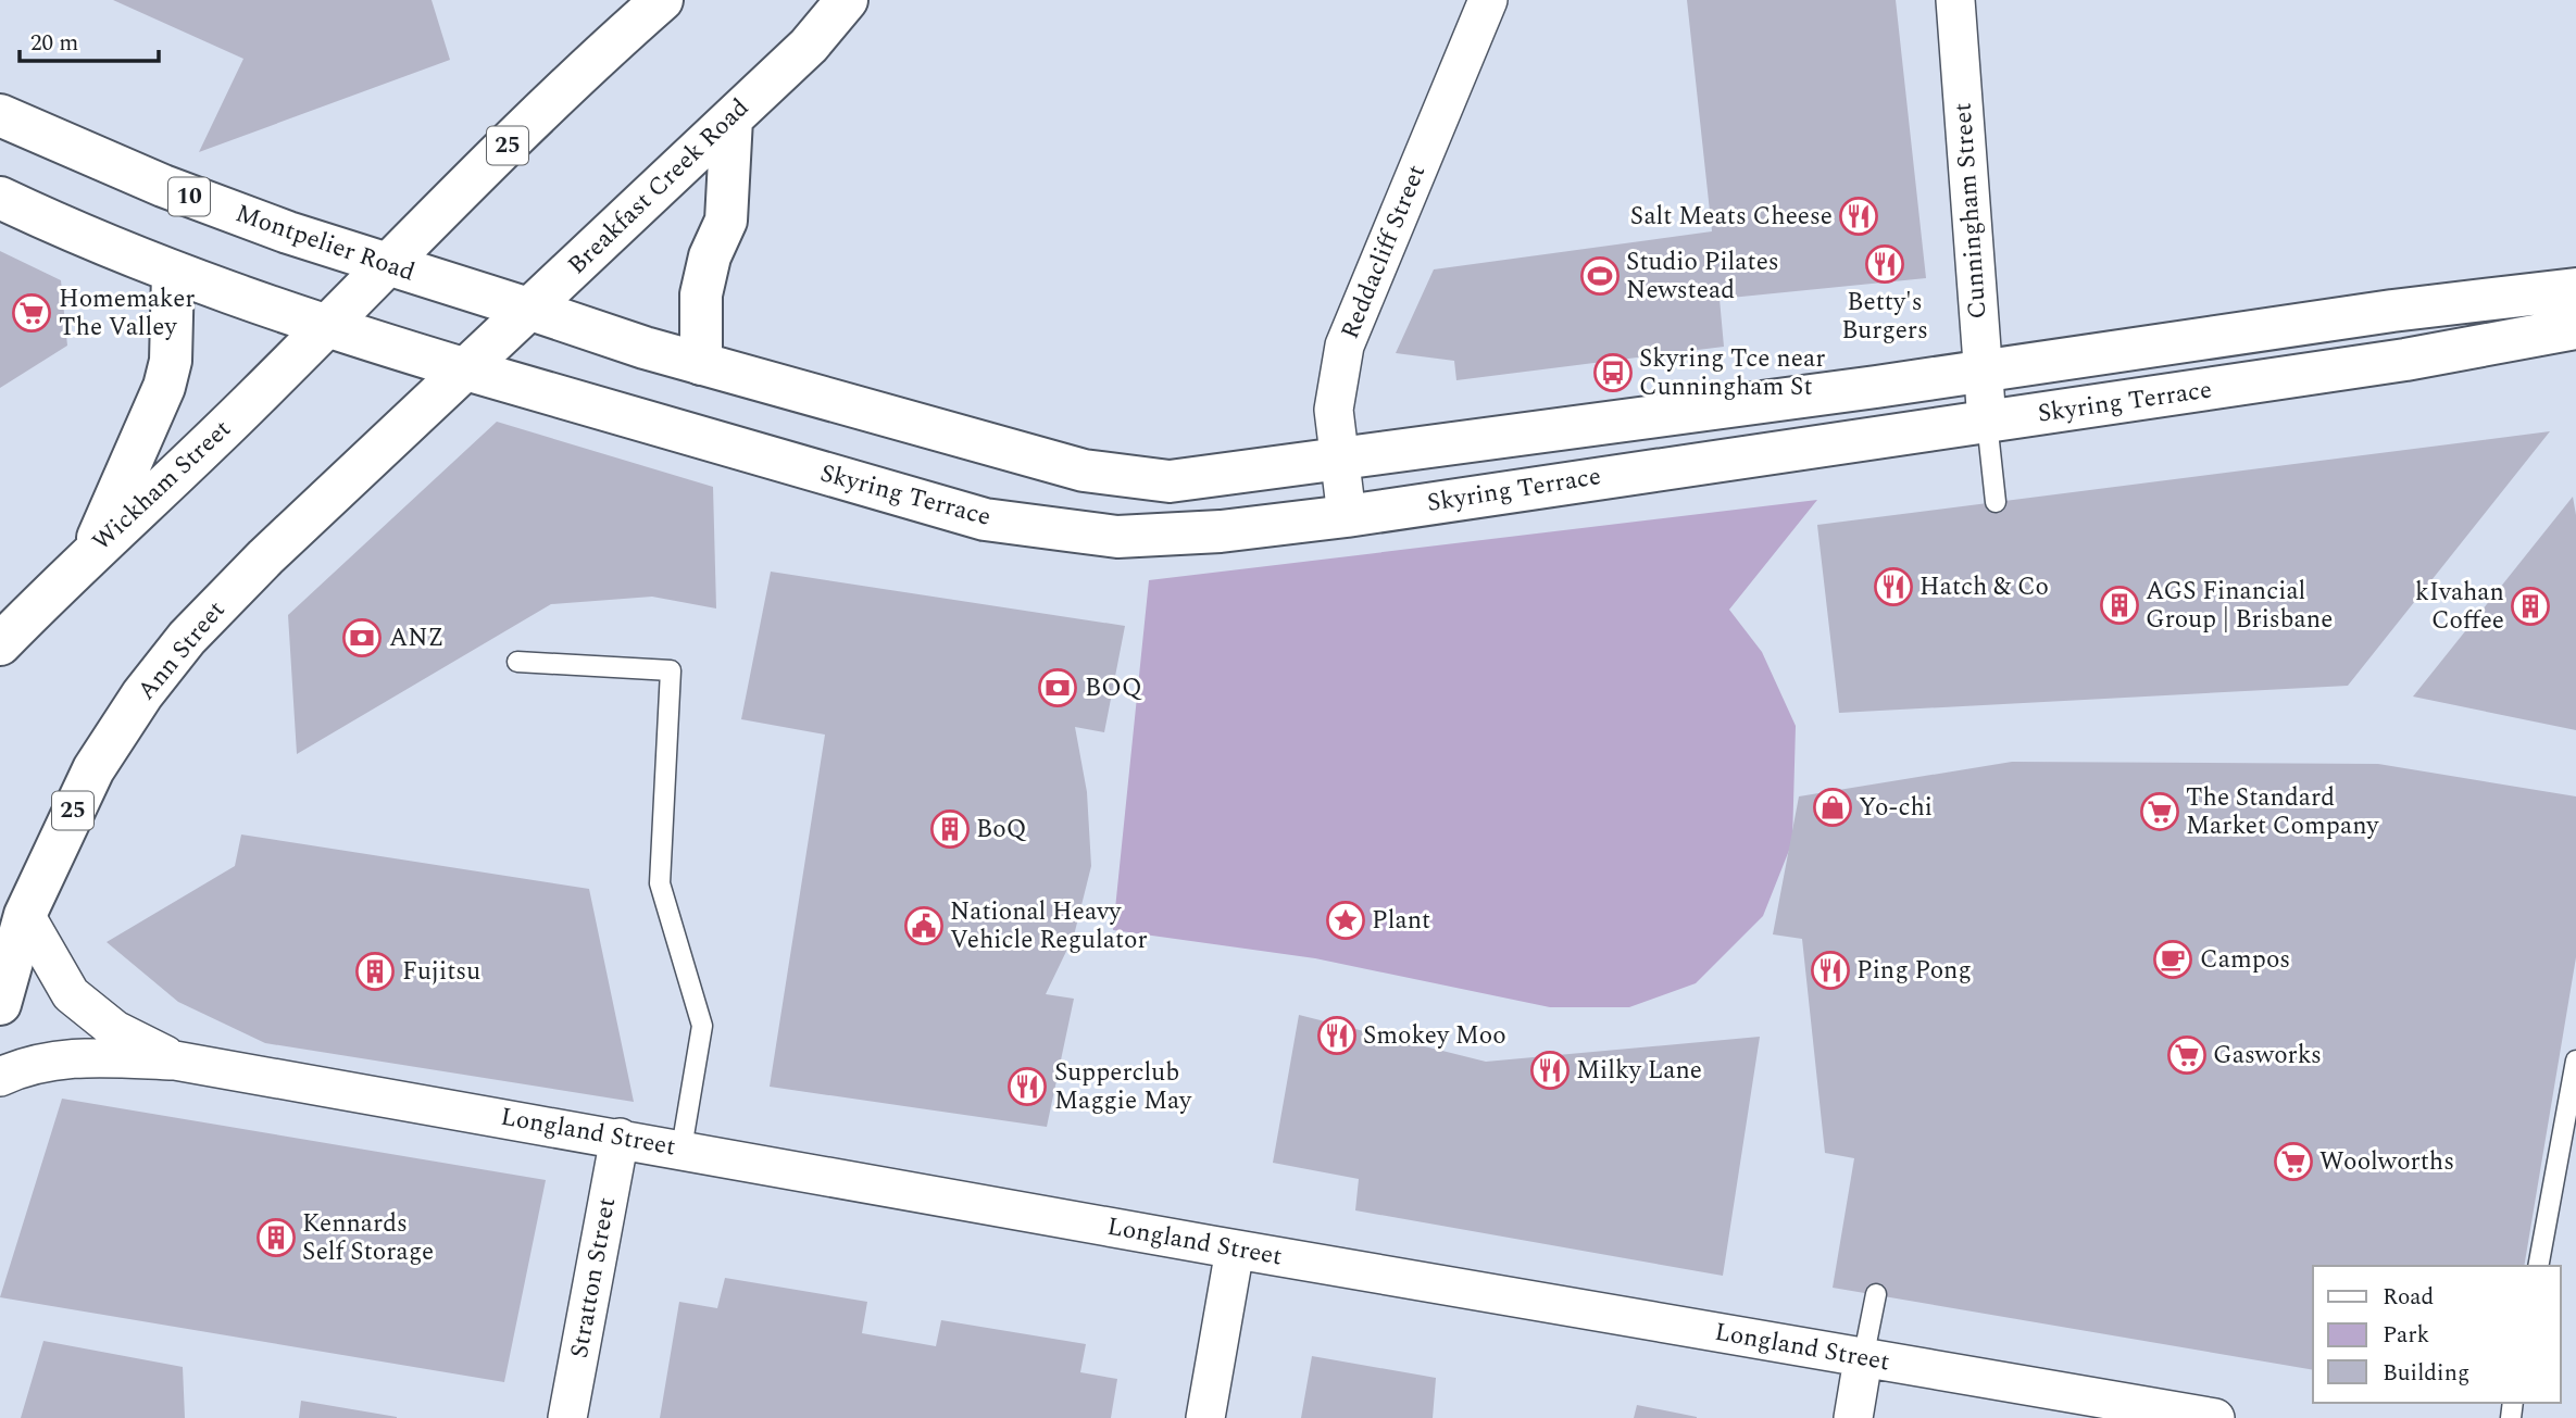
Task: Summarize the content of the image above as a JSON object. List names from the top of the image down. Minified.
{"streets":{"street":["25","Breakfast Creek Road","10","Cunningham Street","Montpelier Road","Reddacliff Street","Skyring Terrace","Wickham Street","Ann Street","Longland Street","Stratton Street"]},"crossings":[["25","Montpelier Road"],["25","Wickham Street"],["Breakfast Creek Road","Montpelier Road"],["Breakfast Creek Road","Skyring Terrace"],["Breakfast Creek Road","Ann Street"],["Cunningham Street","Skyring Terrace"],["Montpelier Road","Skyring Terrace"],["Reddacliff Street","Skyring Terrace"],["Skyring Terrace","Ann Street"],["Ann Street","Longland Street"],["Longland Street","Stratton Street"]],"places":{"restaurant":["Salt Meats Cheese","Betty's Burgers","Hatch & Co","Ping Pong","Smokey Moo","Milky Lane","Supperclub Maggie May"],"sports":["Studio Pilates Newstead"],"supermarket":["Homemaker The Valley","The Standard Market Company","Gasworks","Woolworths"],"bus stop":["Skyring Tce near Cunningham St"],"building":["AGS Financial Group | Brisbane","kIvahan Coffee","BoQ","Fujitsu","Kennards Self Storage"],"bank":["ANZ","BOQ"],"shop":["Yo-chi"],"place":["Plant"],"public building":["National Heavy Vehicle Regulator"],"cafe":["Campos"]},"legend":["Road","Park","Building"],"scale_bar":"20 m"}
